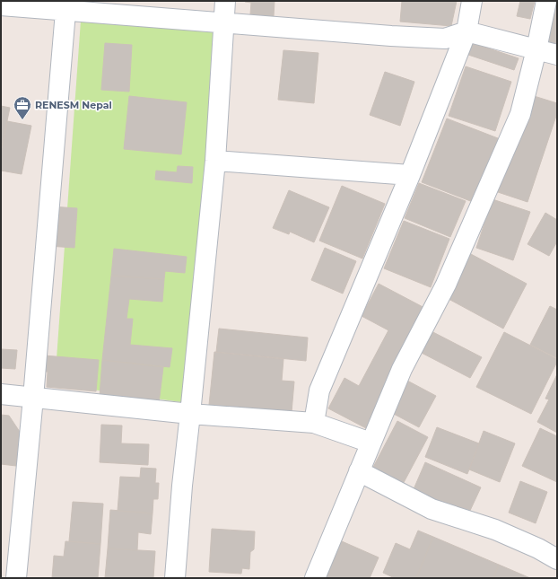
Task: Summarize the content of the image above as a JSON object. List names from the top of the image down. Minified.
{"places":{"office":["RENESM Nepal"]}}
